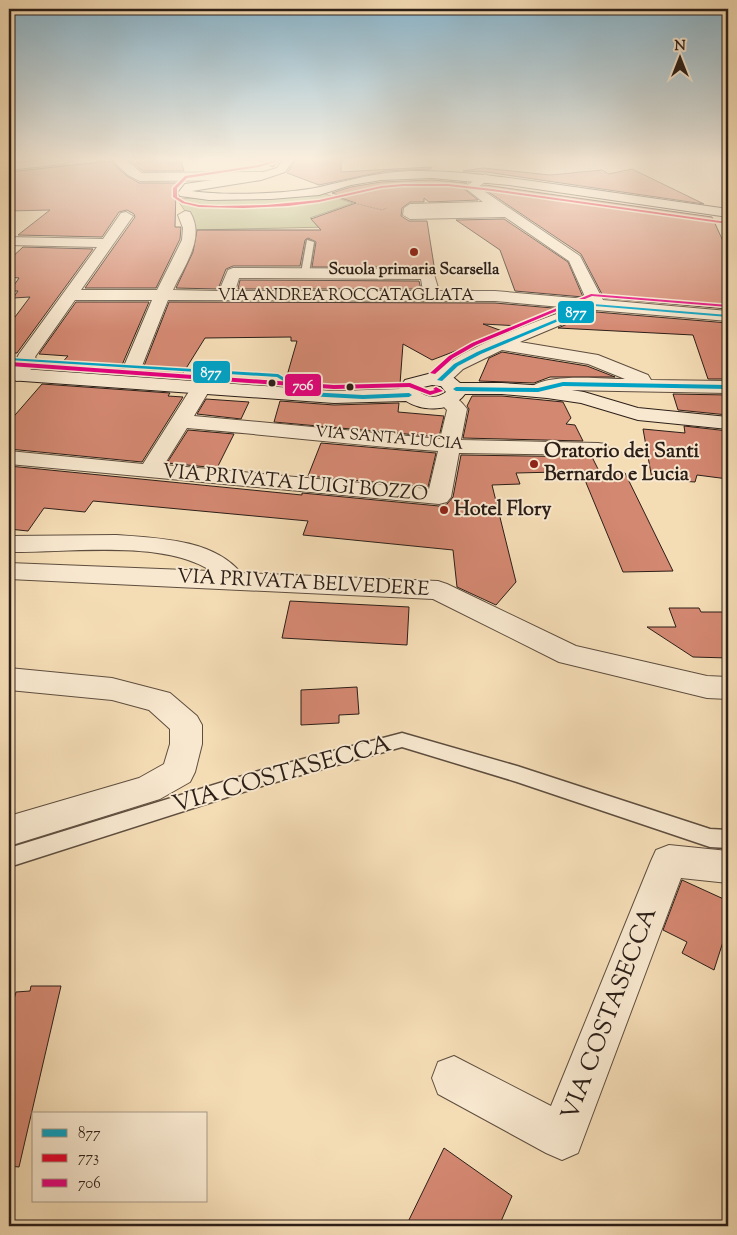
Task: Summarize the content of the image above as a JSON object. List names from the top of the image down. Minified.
{"streets":{"street":["VIA ANDREA ROCCATAGLIATA","VIA SANTA LUCIA","VIA PRIVATA LUIGI BOZZO","VIA PRIVATA BELVEDERE","VIA COSTASECCA"]},"crossings":[["VIA SANTA LUCIA","VIA PRIVATA LUIGI BOZZO"]],"places":["Scuola primaria Scarsella","Oratorio dei Santi Bernardo e Lucia","Hotel Flory"],"lines":["transit line 773","transit line 706","transit line 877"],"legend":["877","773","706"],"north":"top"}
